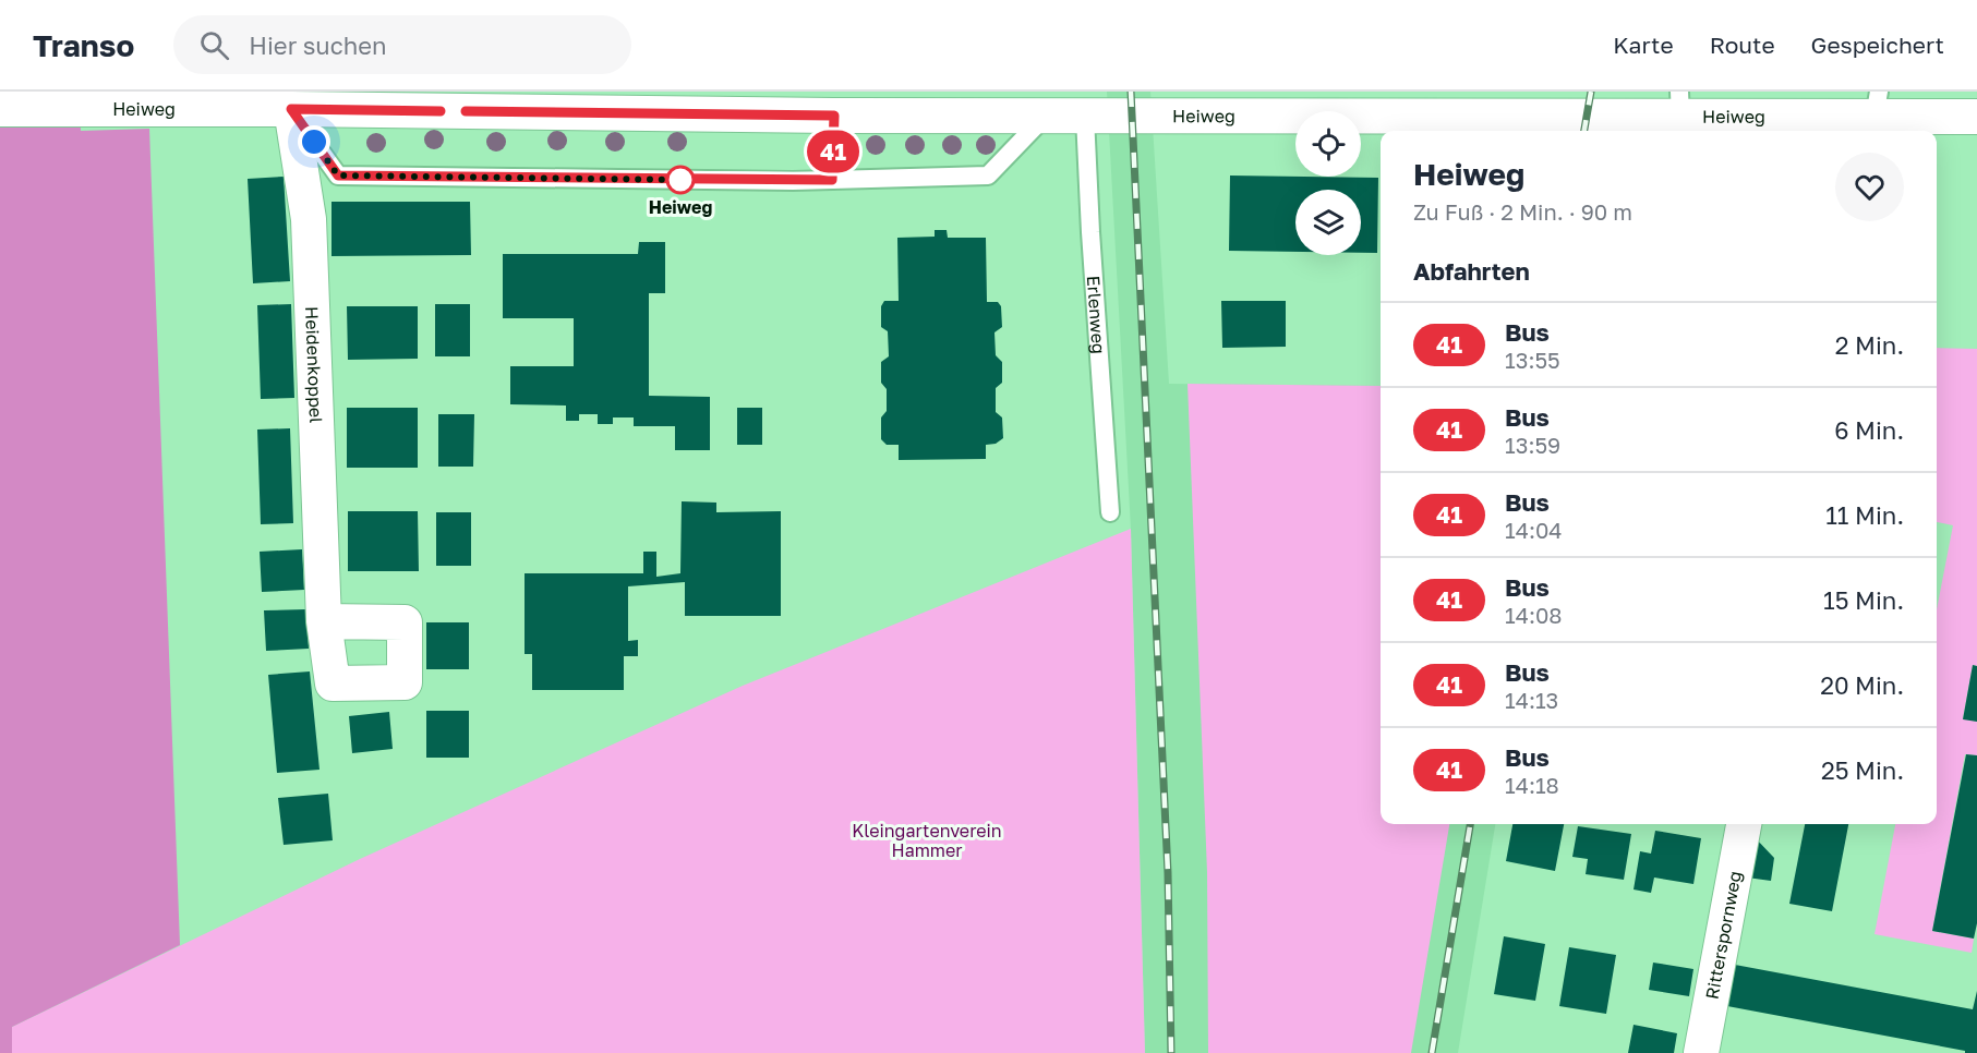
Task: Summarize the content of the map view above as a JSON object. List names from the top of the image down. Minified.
{"streets":{"street":["Heiweg","Heidenkoppel","Ritterspornweg"],"lane":["Erlenweg"]},"crossings":[["Heiweg","Erlenweg"],["Heiweg","Heidenkoppel"]],"parks":["Kleingartenverein Hammer"],"places":["Heiweg"],"lines":["bus line 41"],"page":{"header":"Transo","search":"Hier suchen","nav":["Karte","Route","Gespeichert"],"on_map":"41","heading":[["Heiweg","Zu Fuß · 2 Min. · 90 m"],"Abfahrten"],"list":[{"mark":"41","name":"Bus","note":"13:55","value":"2 Min."},{"mark":"41","name":"Bus","note":"13:59","value":"6 Min."},{"mark":"41","name":"Bus","note":"14:04","value":"11 Min."},{"mark":"41","name":"Bus","note":"14:08","value":"15 Min."},{"mark":"41","name":"Bus","note":"14:13","value":"20 Min."},{"mark":"41","name":"Bus","note":"14:18","value":"25 Min."}]}}
